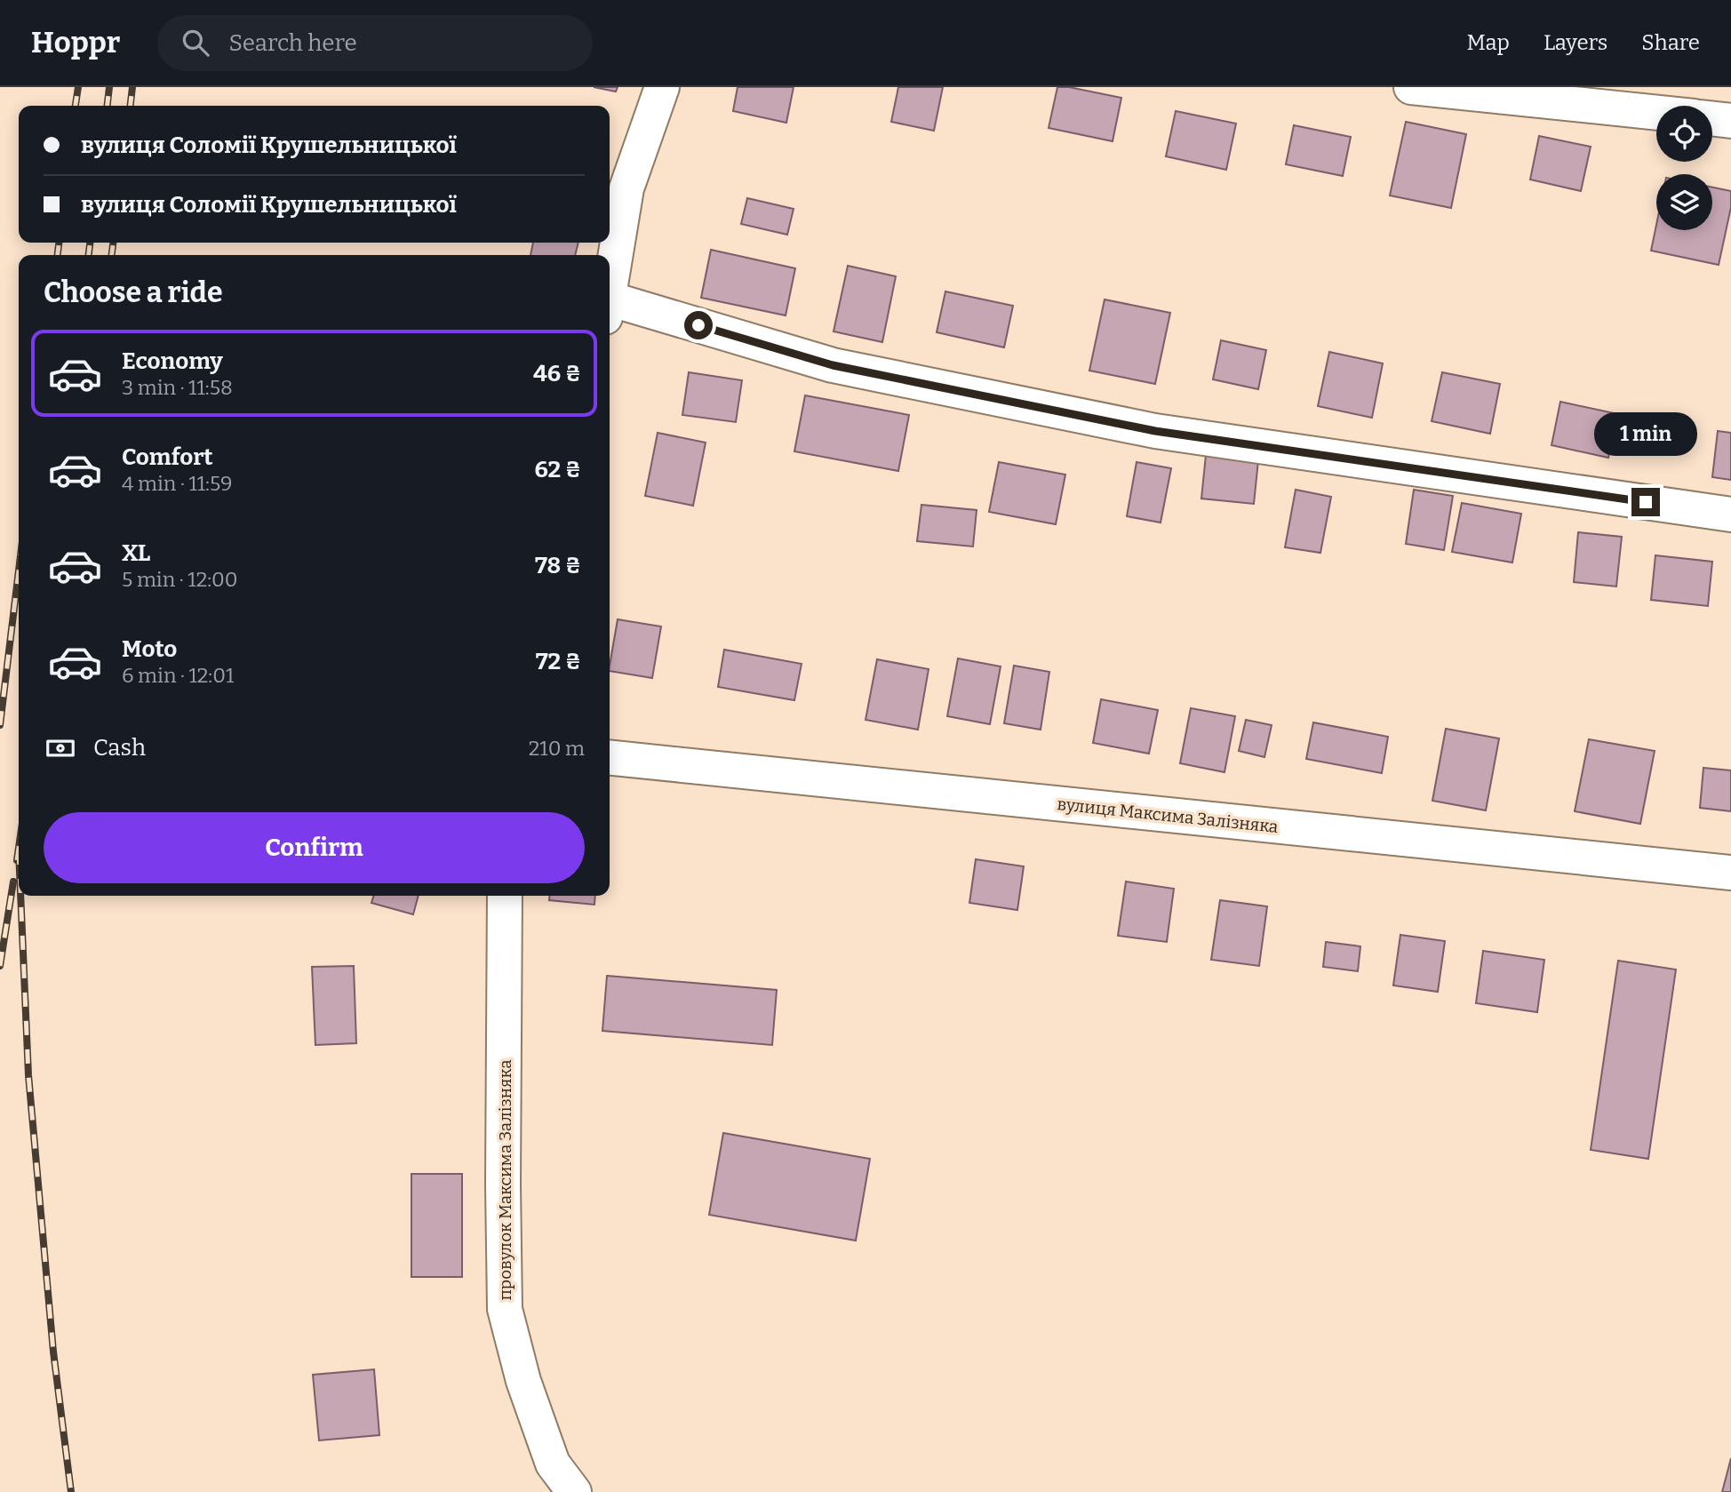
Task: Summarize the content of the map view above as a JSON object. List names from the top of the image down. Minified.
{"streets":{"street":["вулиця Максима Залізняка","провулок Максима Залізняка"]},"page":{"header":"Hoppr","search":"Search here","nav":["Map","Layers","Share"],"banner":["вулиця Соломії Крушельницької","вулиця Соломії Крушельницької"],"heading":"Choose a ride","list":[{"name":"Economy","note":"3 min · 11:58","value":"46 ₴"},{"name":"Comfort","note":"4 min · 11:59","value":"62 ₴"},{"name":"XL","note":"5 min · 12:00","value":"78 ₴"},{"name":"Moto","note":"6 min · 12:01","value":"72 ₴"}],"bubble":"1 min","pay":["Cash","210 m"],"buttons":"Confirm"}}
